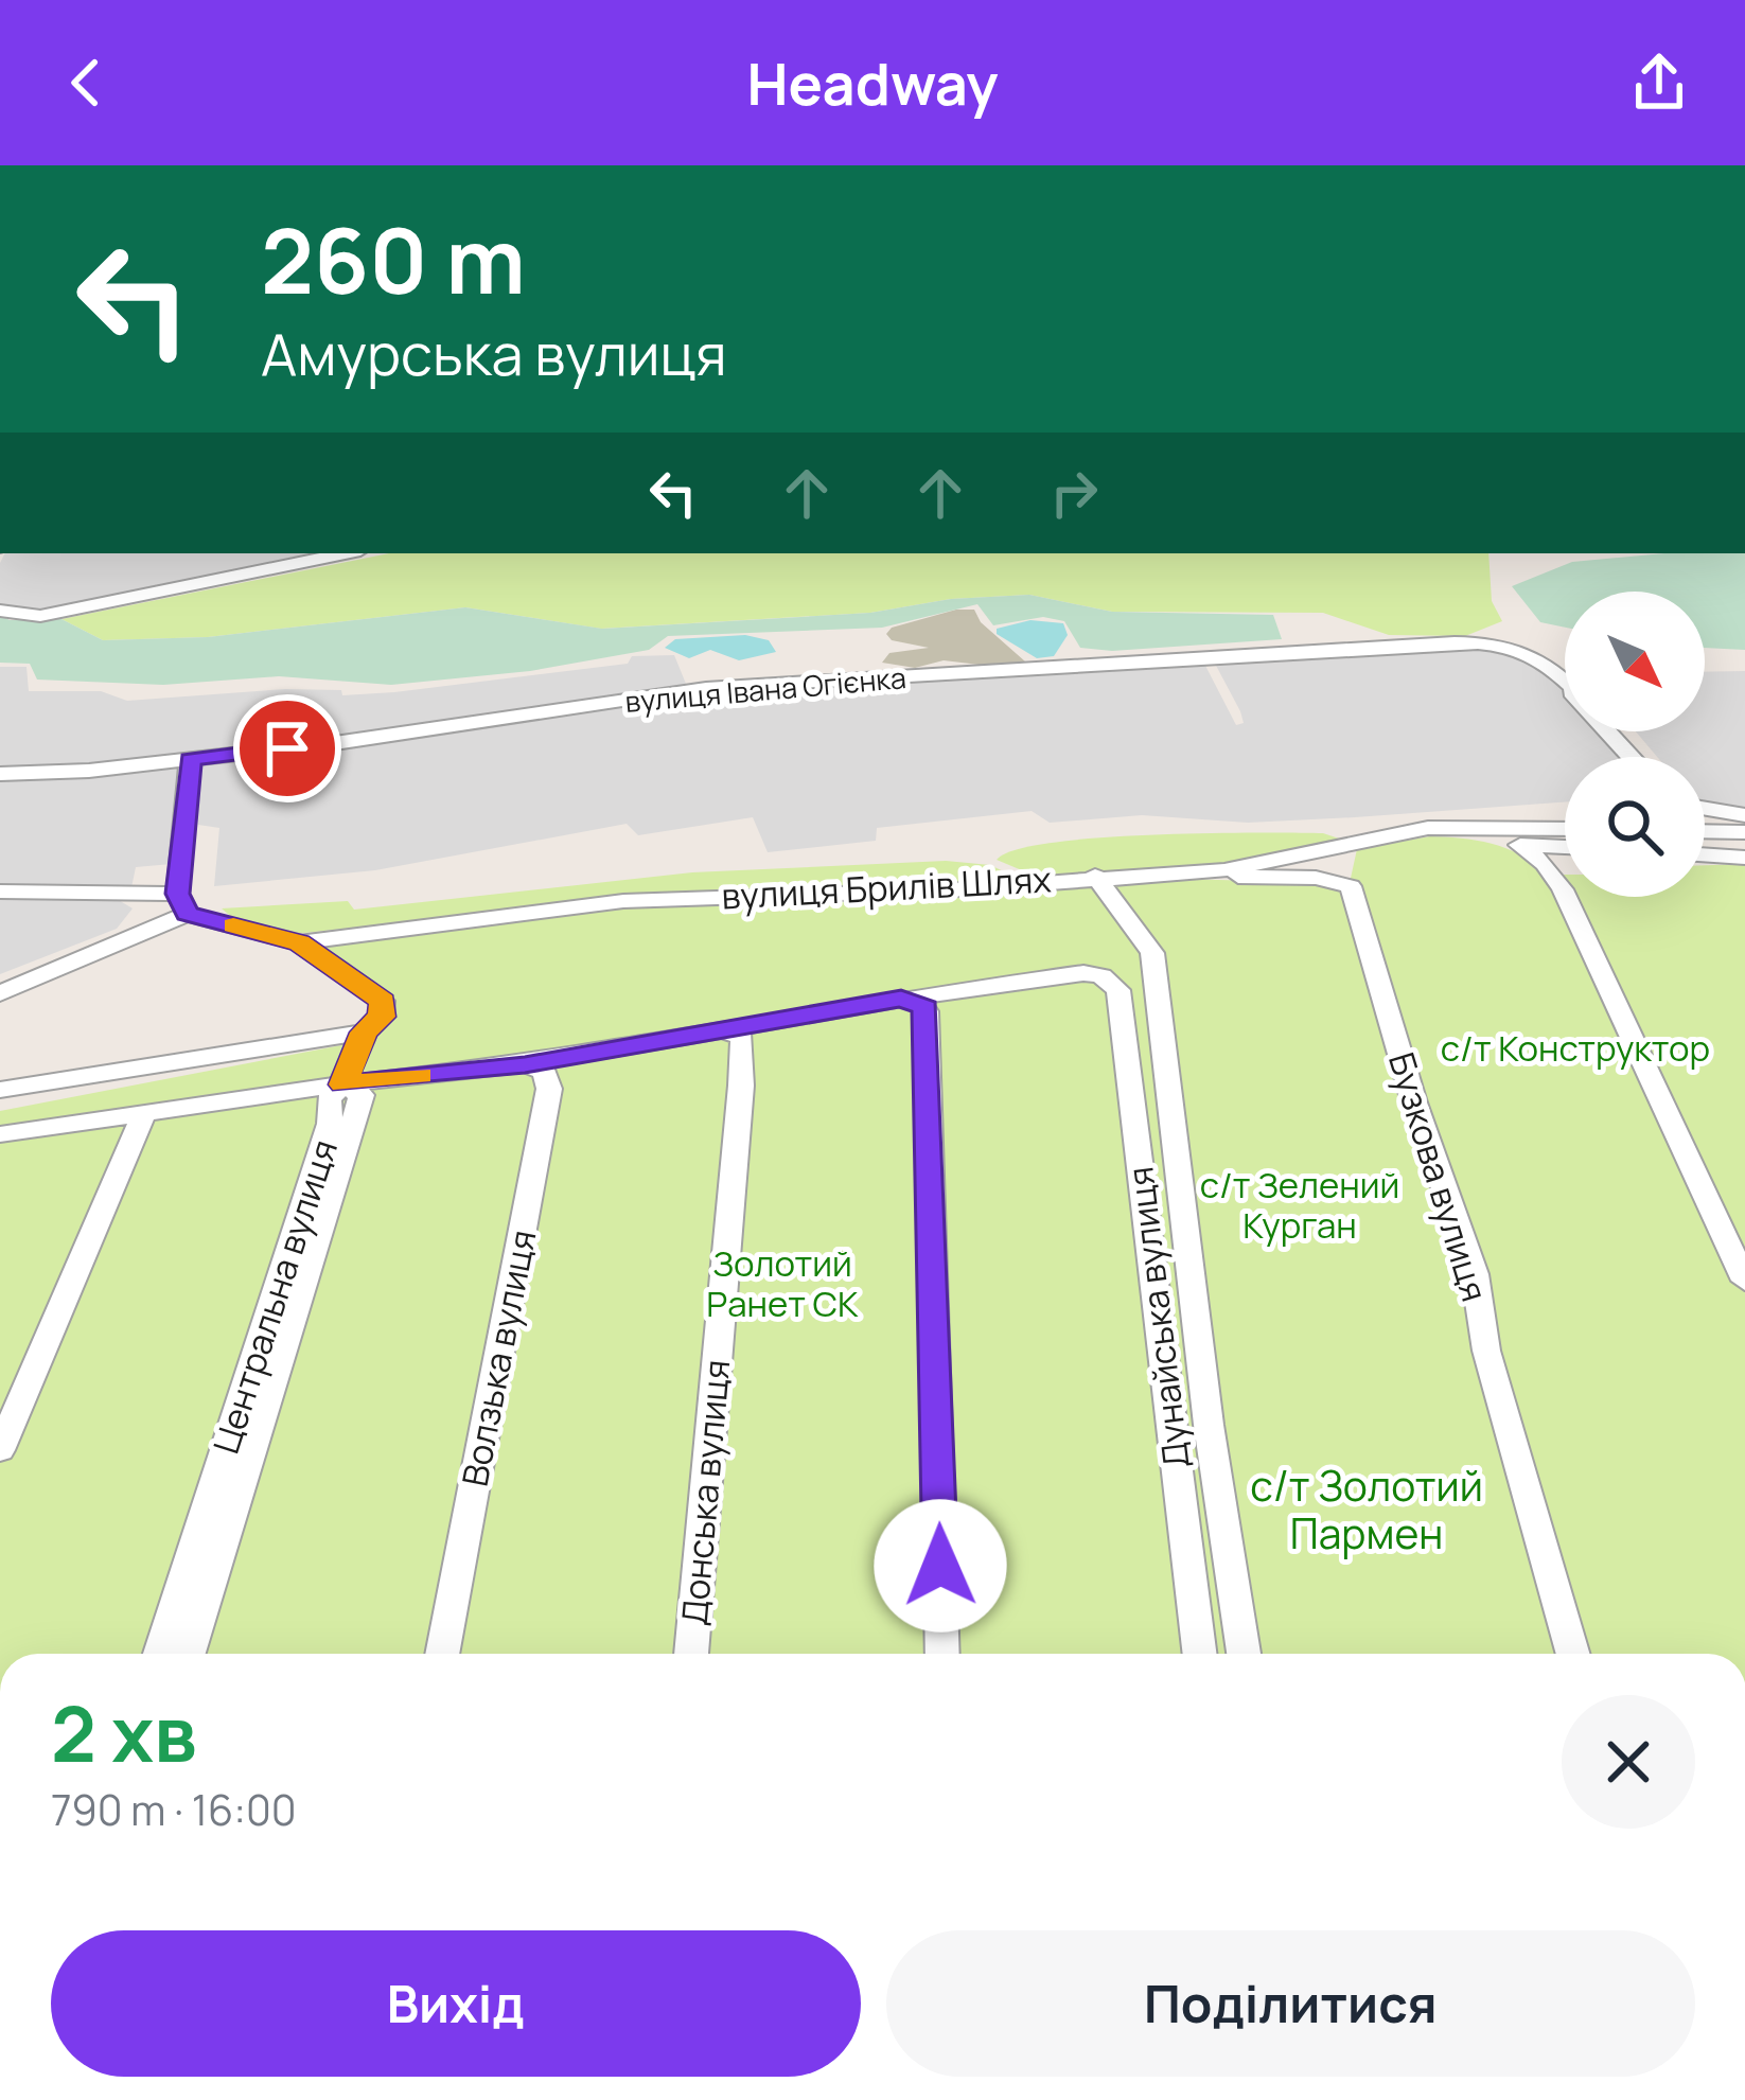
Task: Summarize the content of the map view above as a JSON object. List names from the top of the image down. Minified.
{"streets":{"street":["вулиця Івана Огієнка","вулиця Брилів Шлях","Бузкова вулиця","Центральна вулиця","Дунайська вулиця","Волзька вулиця","Донська вулиця"]},"crossings":[["вулиця Брилів Шлях","Бузкова вулиця"],["вулиця Брилів Шлях","Дунайська вулиця"]],"parks":["с/т Конструктор","с/т Зелений Курган","Золотий Ранет СК","с/т Золотий Пармен"],"north":"bottom right","page":{"header":"Headway","turn":["260 m","Амурська вулиця"],"heading":["2 хв","790 m · 16:00"],"buttons":["Вихід","Поділитися"]}}
